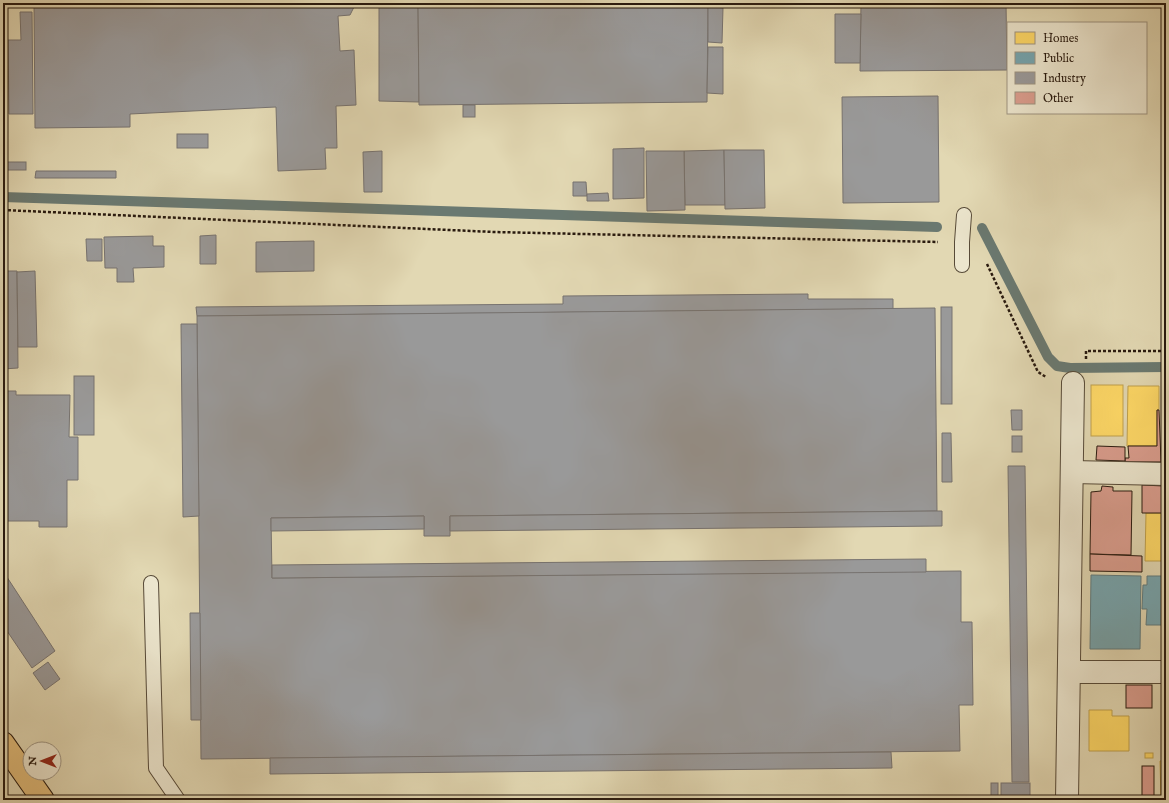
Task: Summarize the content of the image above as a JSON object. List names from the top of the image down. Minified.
{"legend":["Homes","Public","Industry","Other"],"north":"left"}
